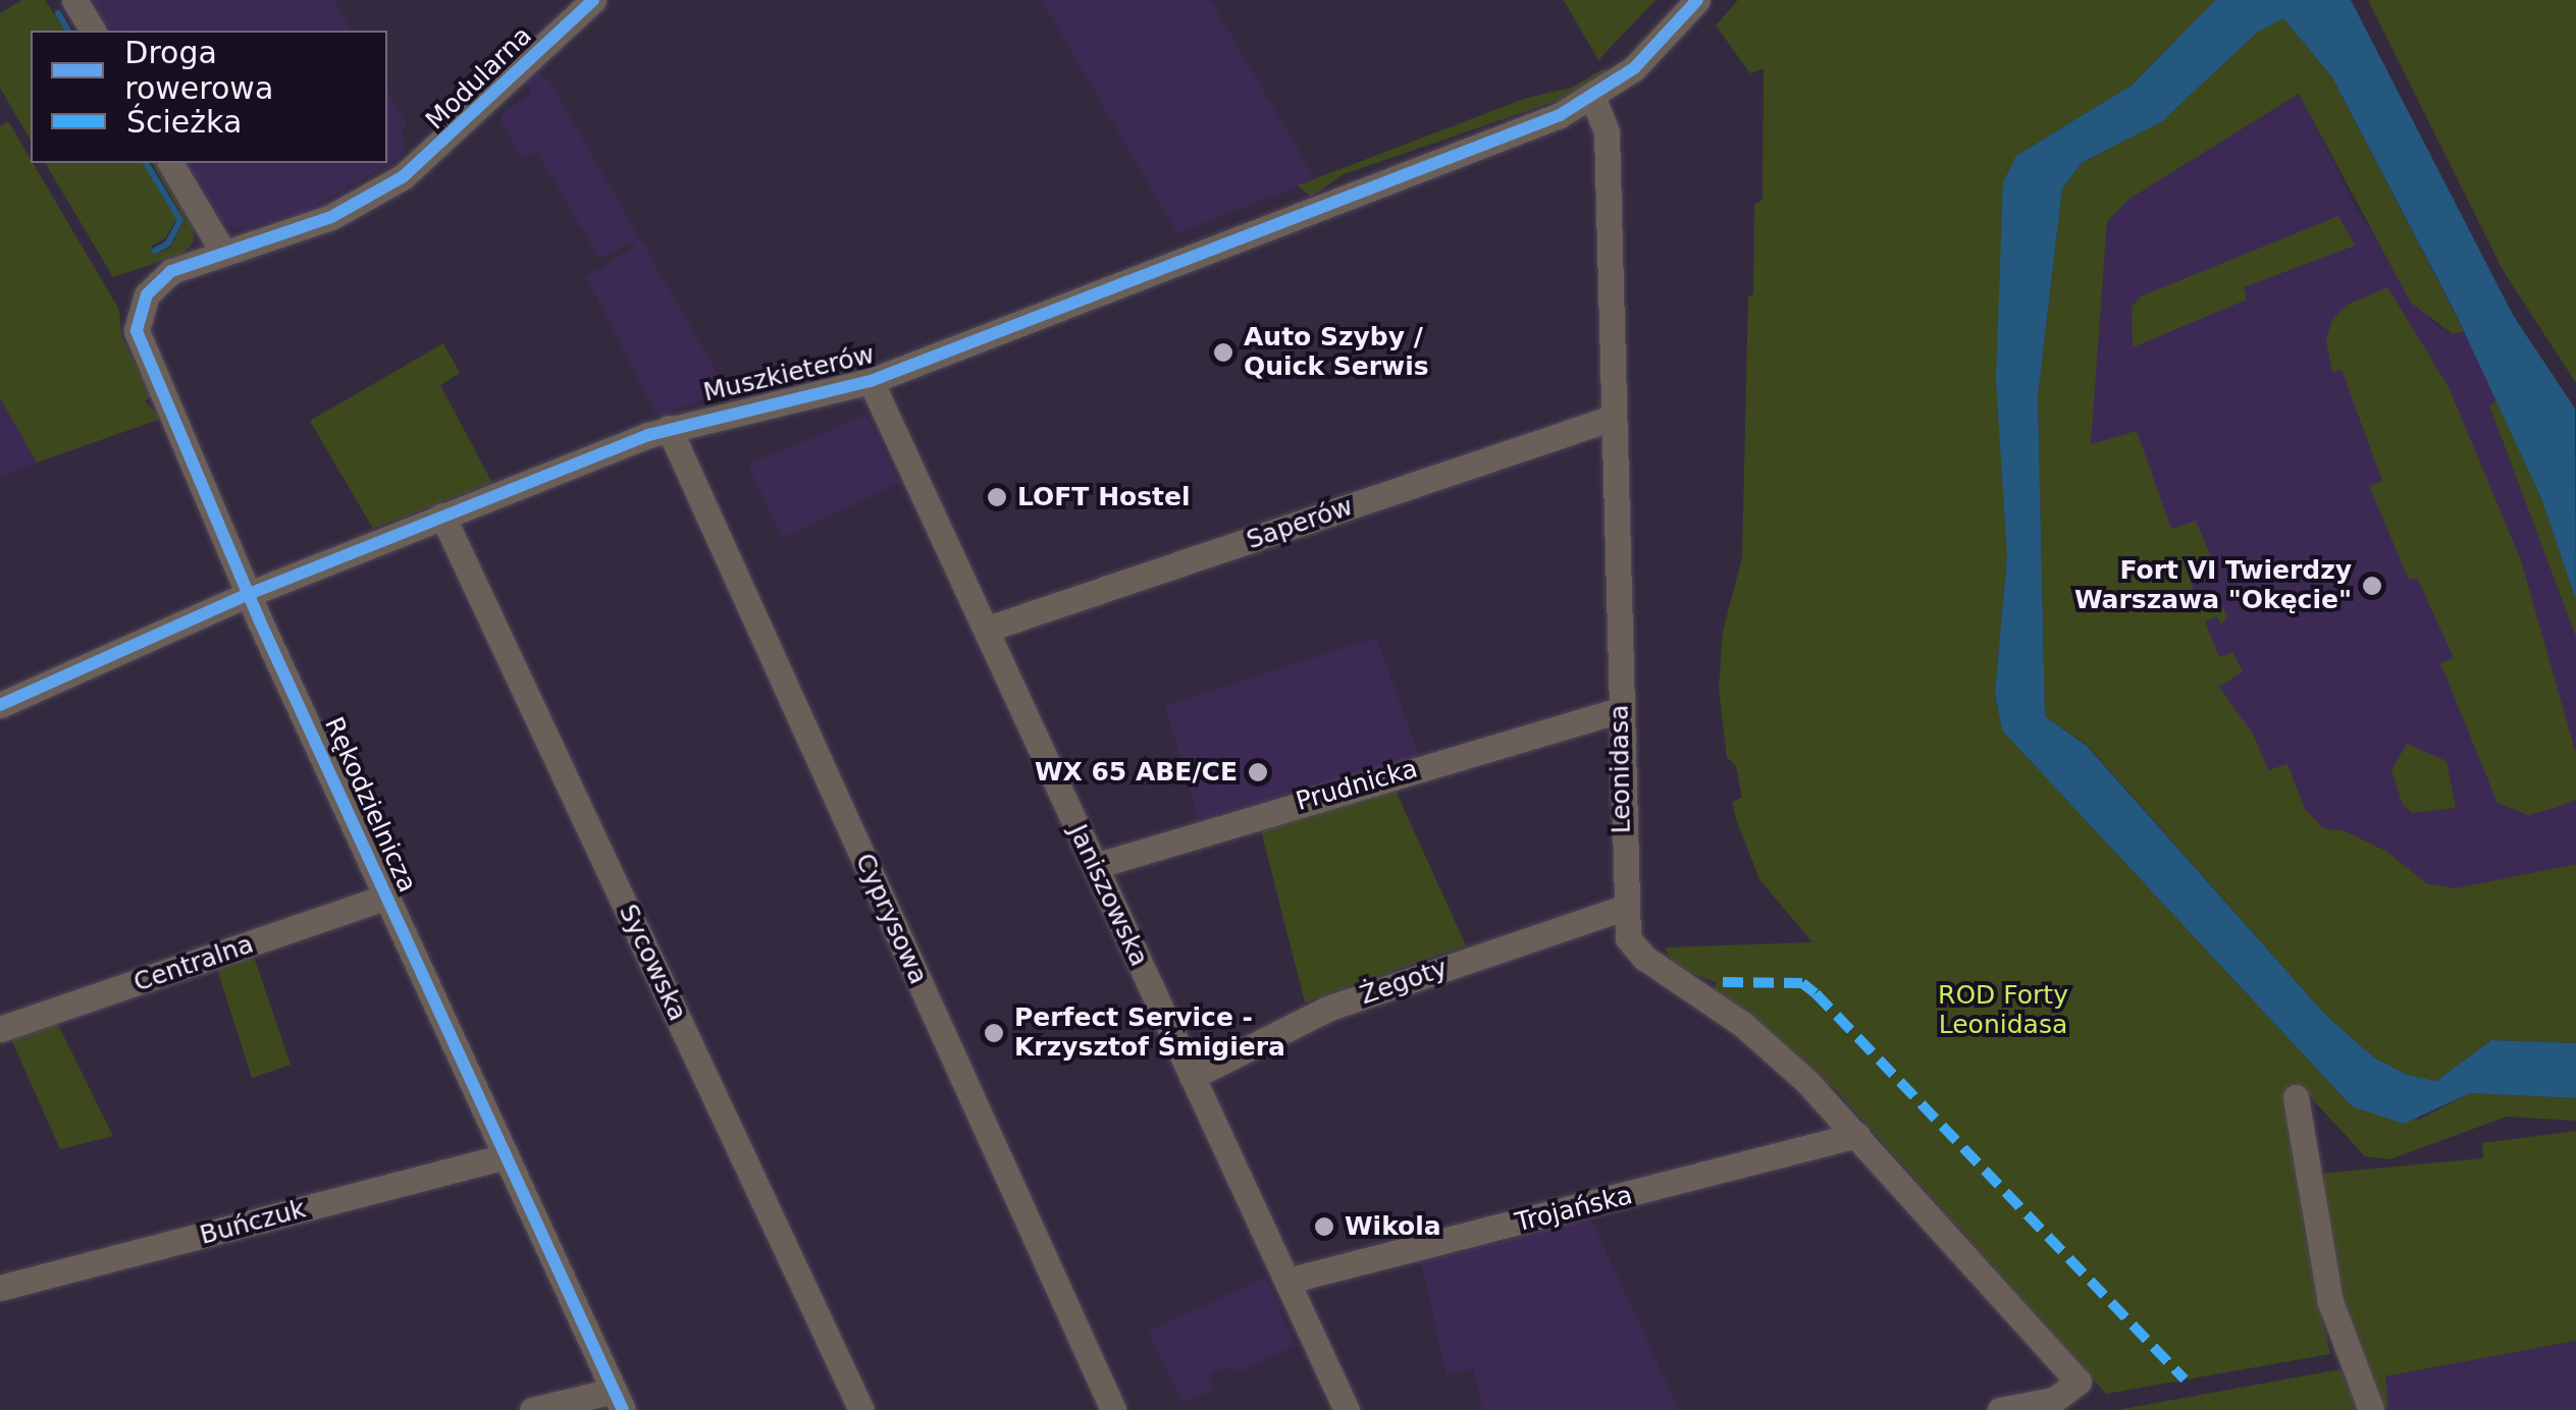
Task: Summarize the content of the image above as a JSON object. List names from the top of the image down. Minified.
{"streets":{"street":["Modularna","Muszkieterów","Saperów","Leonidasa","Prudnicka","Rękodzielnicza","Janiszowska","Cyprysowa","Sycowska","Centralna","Żegoty","Trojańska","Buńczuk"]},"crossings":[["Modularna","Rękodzielnicza"],["Muszkieterów","Leonidasa"],["Muszkieterów","Rękodzielnicza"],["Muszkieterów","Janiszowska"],["Muszkieterów","Cyprysowa"],["Muszkieterów","Sycowska"],["Saperów","Leonidasa"],["Saperów","Janiszowska"],["Leonidasa","Prudnicka"],["Leonidasa","Żegoty"],["Leonidasa","Trojańska"],["Prudnicka","Janiszowska"],["Rękodzielnicza","Centralna"],["Rękodzielnicza","Buńczuk"],["Janiszowska","Żegoty"],["Janiszowska","Trojańska"]],"parks":["ROD Forty Leonidasa"],"places":["Auto Szyby / Quick Serwis","LOFT Hostel","Fort VI Twierdzy Warszawa \"Okęcie\"","WX 65 ABE/CE","Perfect Service - Krzysztof Śmigiera","Wikola"],"legend":["Droga rowerowa","Ścieżka"]}
